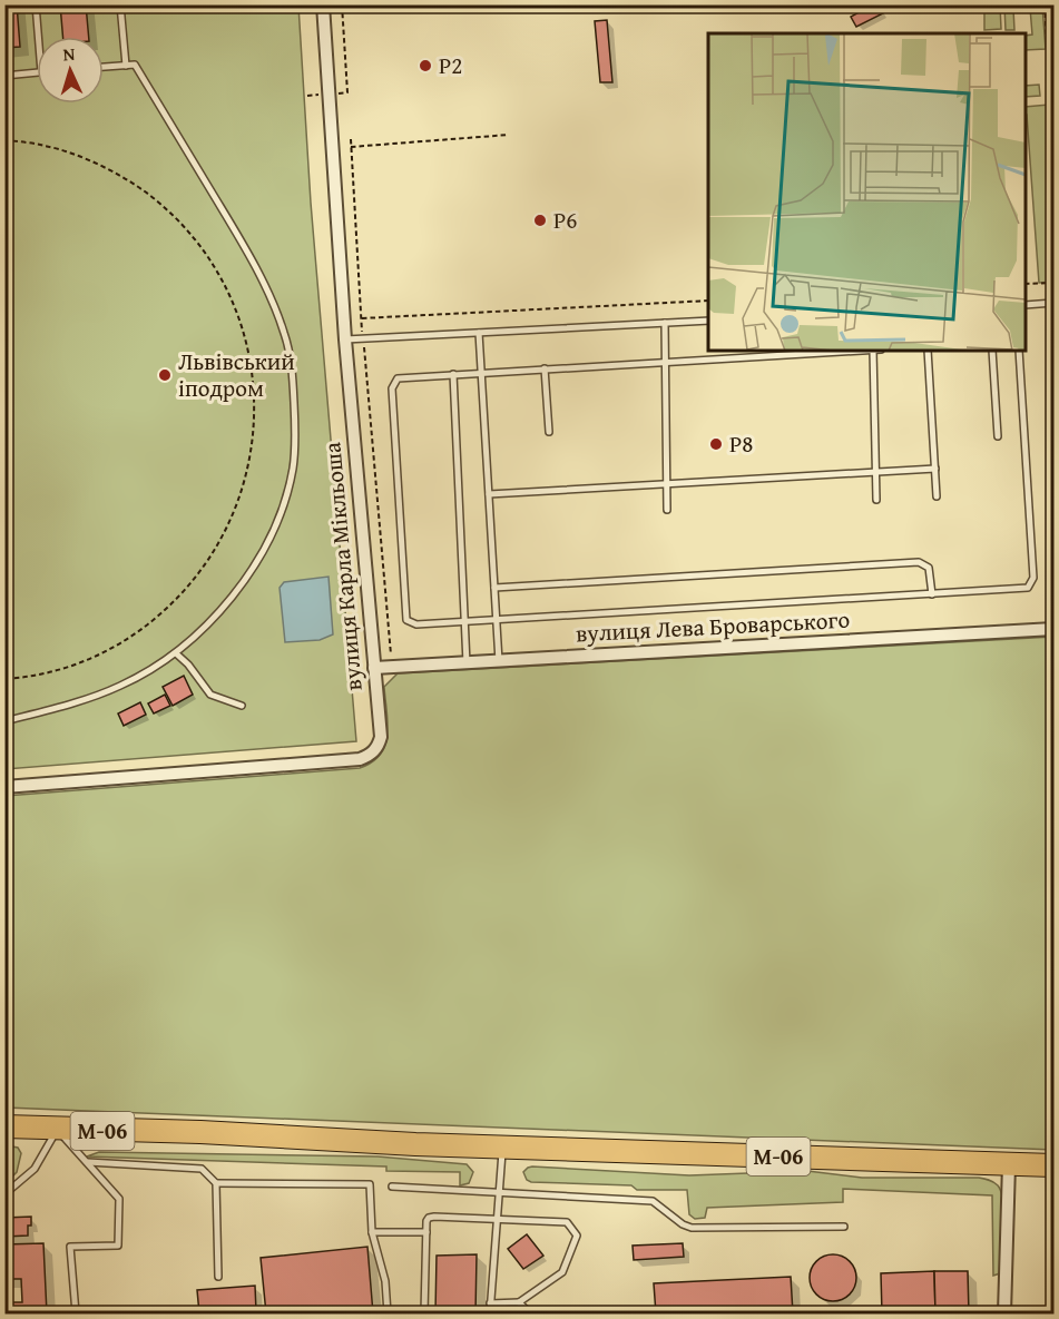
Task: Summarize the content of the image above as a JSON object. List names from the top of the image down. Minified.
{"streets":{"highway":["М-06"],"street":["вулиця Карла Мікльоша","вулиця Лева Броварського"]},"crossings":[["вулиця Карла Мікльоша","вулиця Лева Броварського"]],"places":["P2","P6","Львівський іподром","P8"],"north":"top"}
